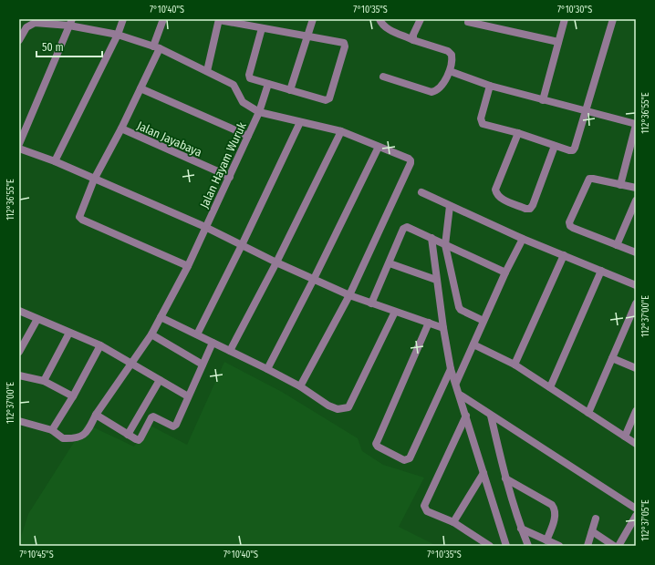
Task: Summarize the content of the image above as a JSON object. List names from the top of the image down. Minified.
{"streets":{"street":["Jalan Jayabaya","Jalan Hayam Wuruk"]},"crossings":[["Jalan Jayabaya","Jalan Hayam Wuruk"]],"scale_bar":"50 m","coordinates":["7°10'40\"S","7°10'35\"S","7°10'30\"S","112°36'55\"E","112°37'00\"E","112°37'05\"E","7°10'45\"S"]}
